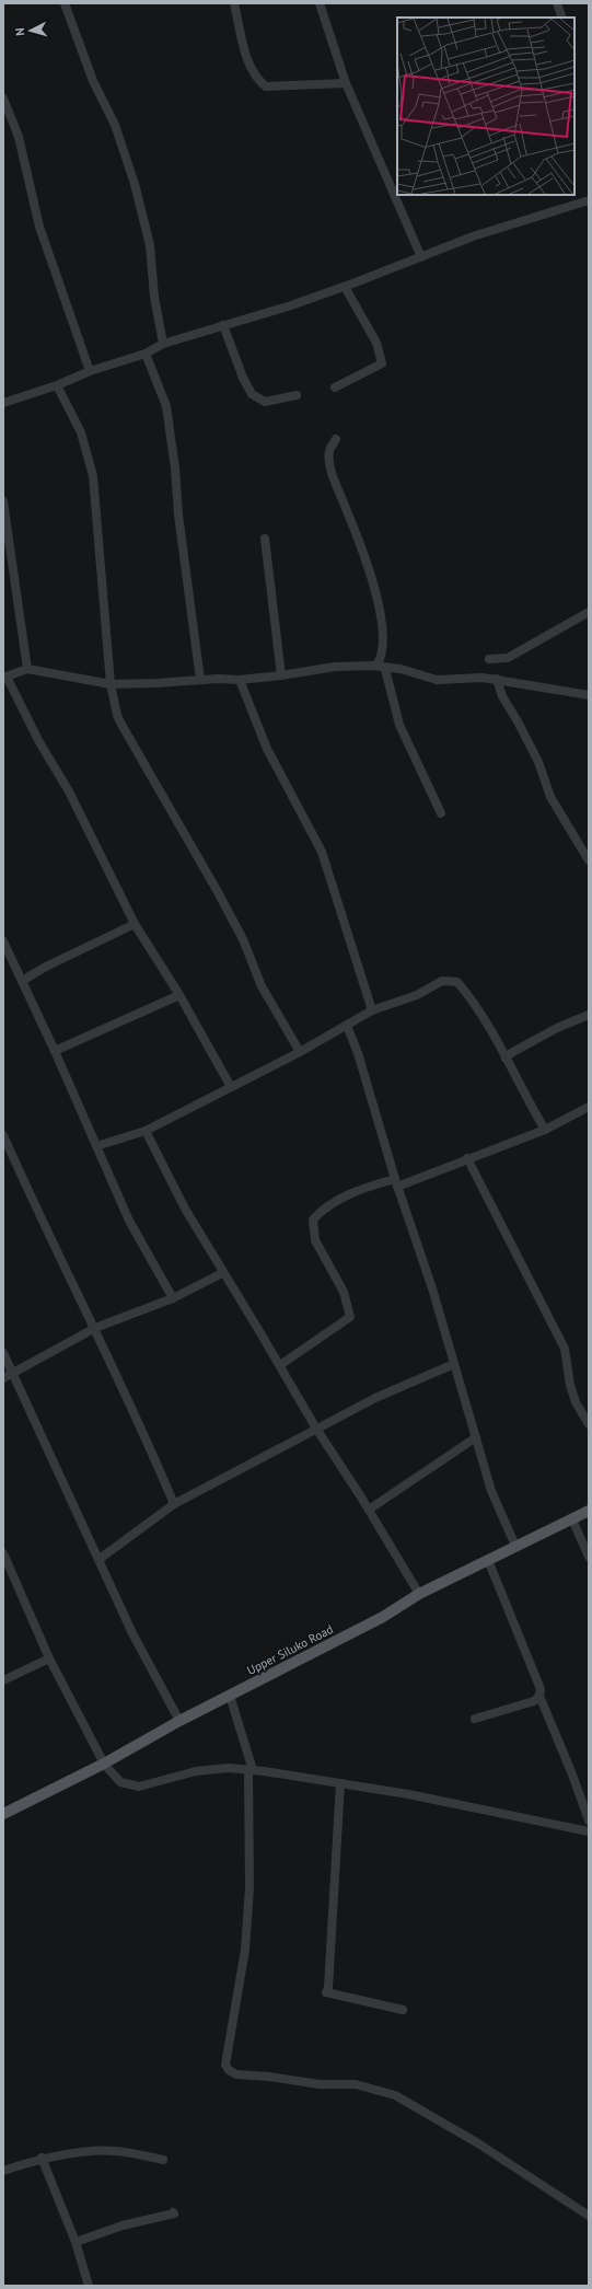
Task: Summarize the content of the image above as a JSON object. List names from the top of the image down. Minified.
{"streets":{"main road":["Upper Siluko Road"]},"north":"left"}
